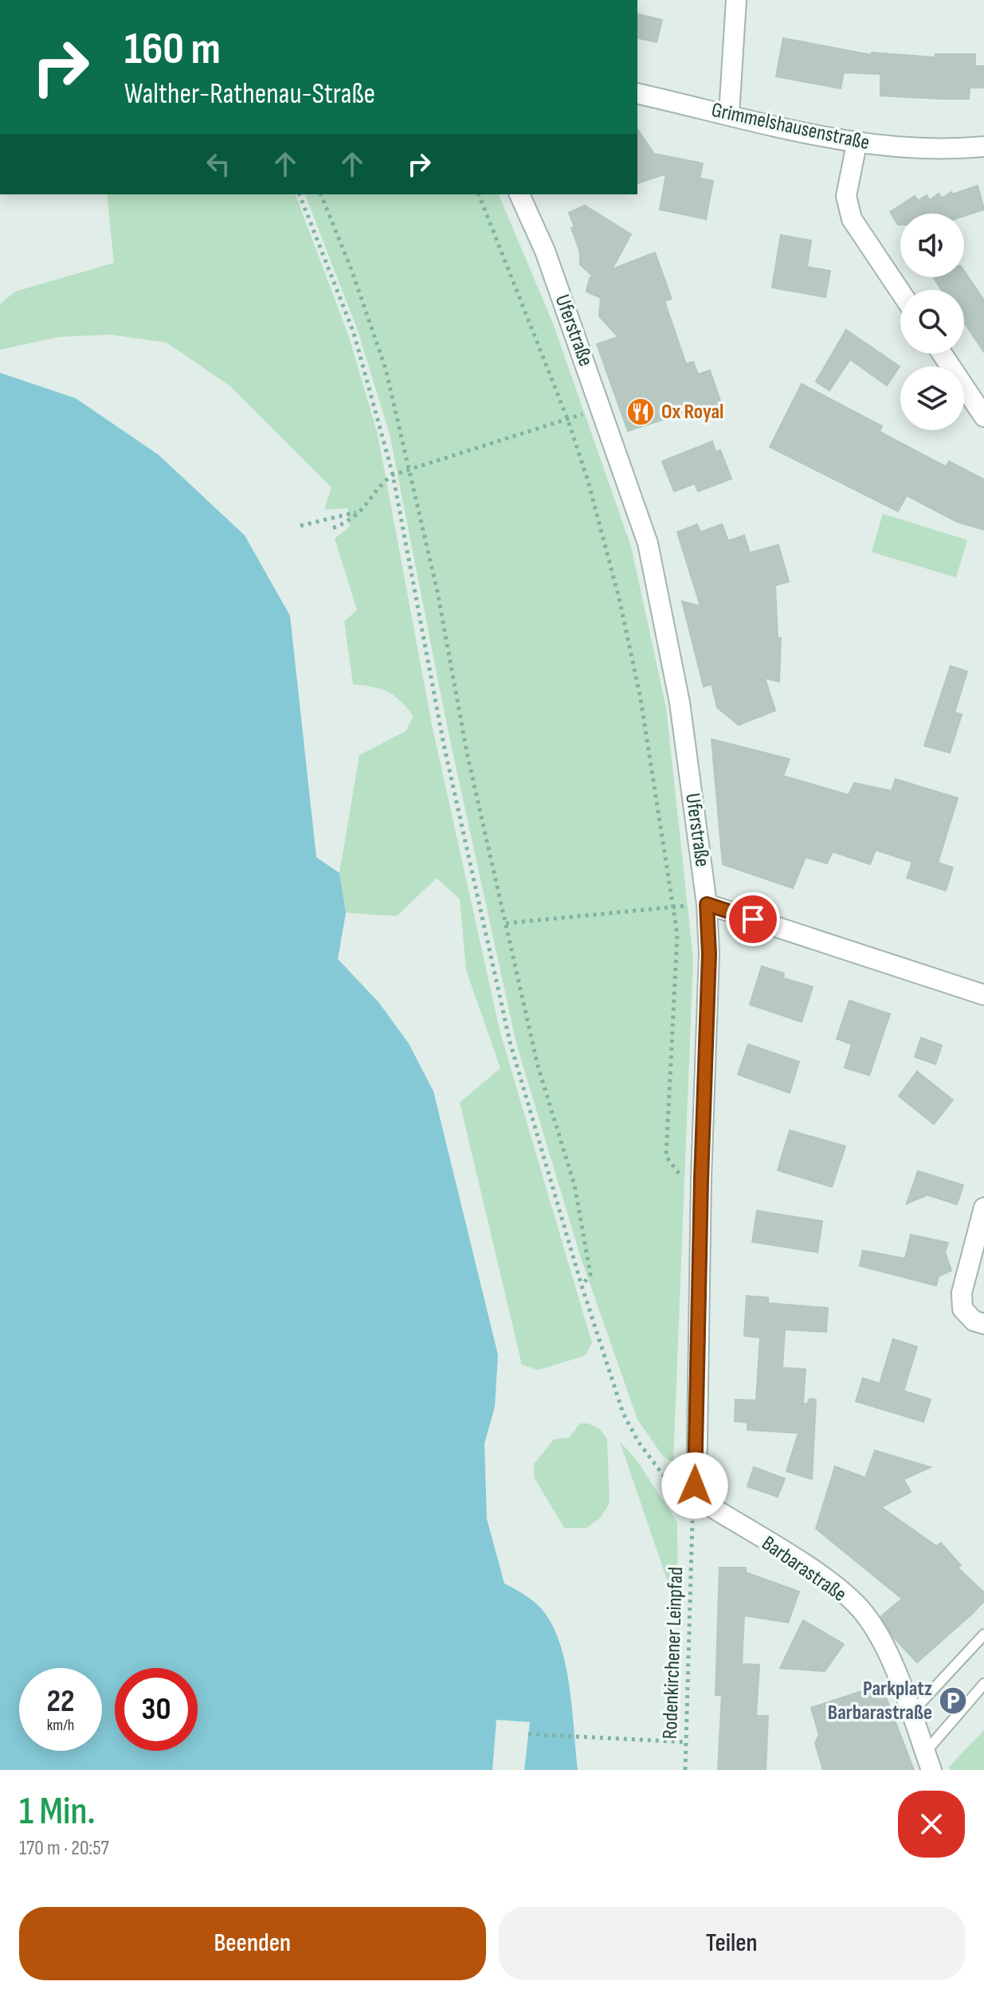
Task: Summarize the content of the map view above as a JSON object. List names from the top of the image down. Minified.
{"streets":{"street":["Grimmelshausenstraße","Uferstraße","Barbarastraße"],"path":["Rodenkirchener Leinpfad"]},"crossings":[["Uferstraße","Barbarastraße"]],"places":{"restaurant":["Ox Royal"],"parking":["Parkplatz Barbarastraße"]},"page":{"turn":["160 m","Walther-Rathenau-Straße"],"speed":"22 km/h","limit":"30","heading":["1 Min.","170 m · 20:57"],"buttons":["Beenden","Teilen"]}}
